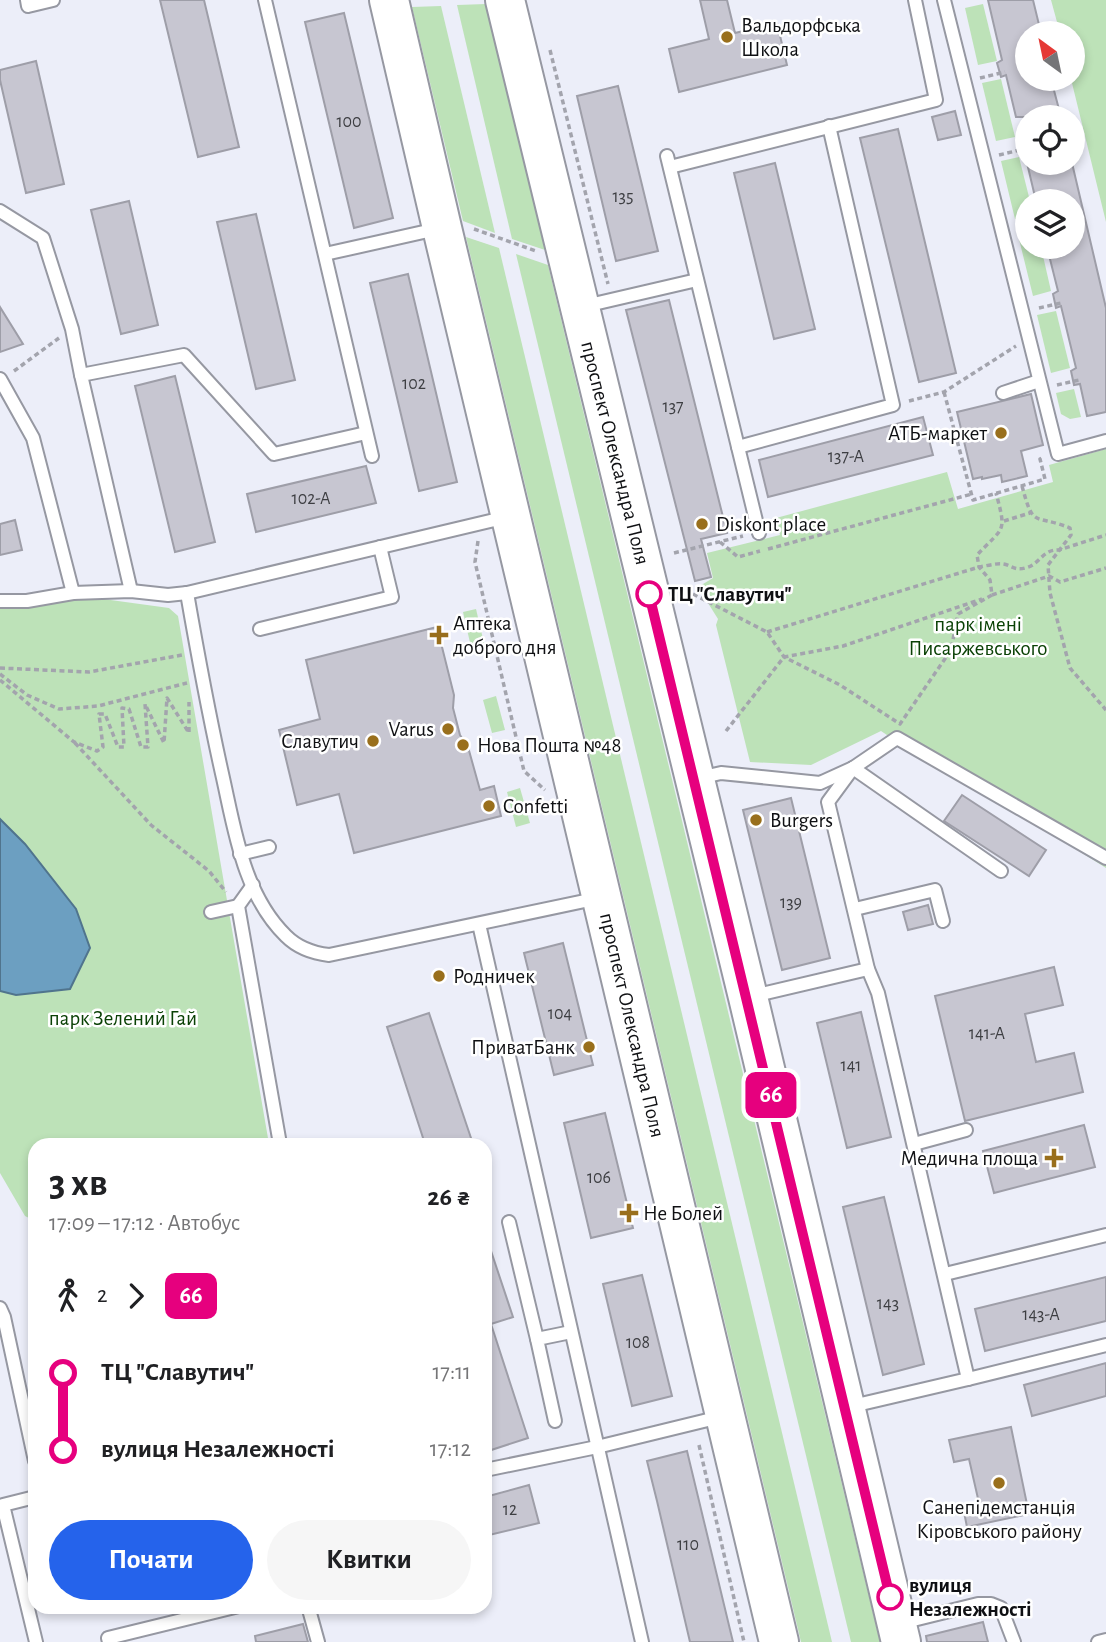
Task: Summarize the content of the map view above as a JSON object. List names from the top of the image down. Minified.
{"streets":{"main road":["проспект Олександра Поля"]},"parks":["парк імені Писаржевського","парк Зелений Гай"],"places":{"other":["Вальдорфська Школа","АТБ-маркет","Diskont place","ТЦ \"Славутич\"","Varus","Славутич","Нова Пошта №48","Confetti","Burgers","Родничек","ПриватБанк","Санепідемстанція Кіровського району","вулиця Незалежності"],"health":["Аптека доброго дня","Медична площа","Не Болей"]},"lines":["bus line 66"],"house_numbers":["100","135","102","137","137-А","102-А","139","104","141-А","141","106","143","143-А","108","12","110"],"north":"top left","page":{"on_map":"66","heading":["3 хв","17:09 – 17:12 · Автобус","26 ₴"],"legs":["2","66"],"list":[{"name":"ТЦ \"Славутич\"","value":"17:11"},{"name":"вулиця Незалежності","value":"17:12"}],"buttons":["Почати","Квитки"]}}
